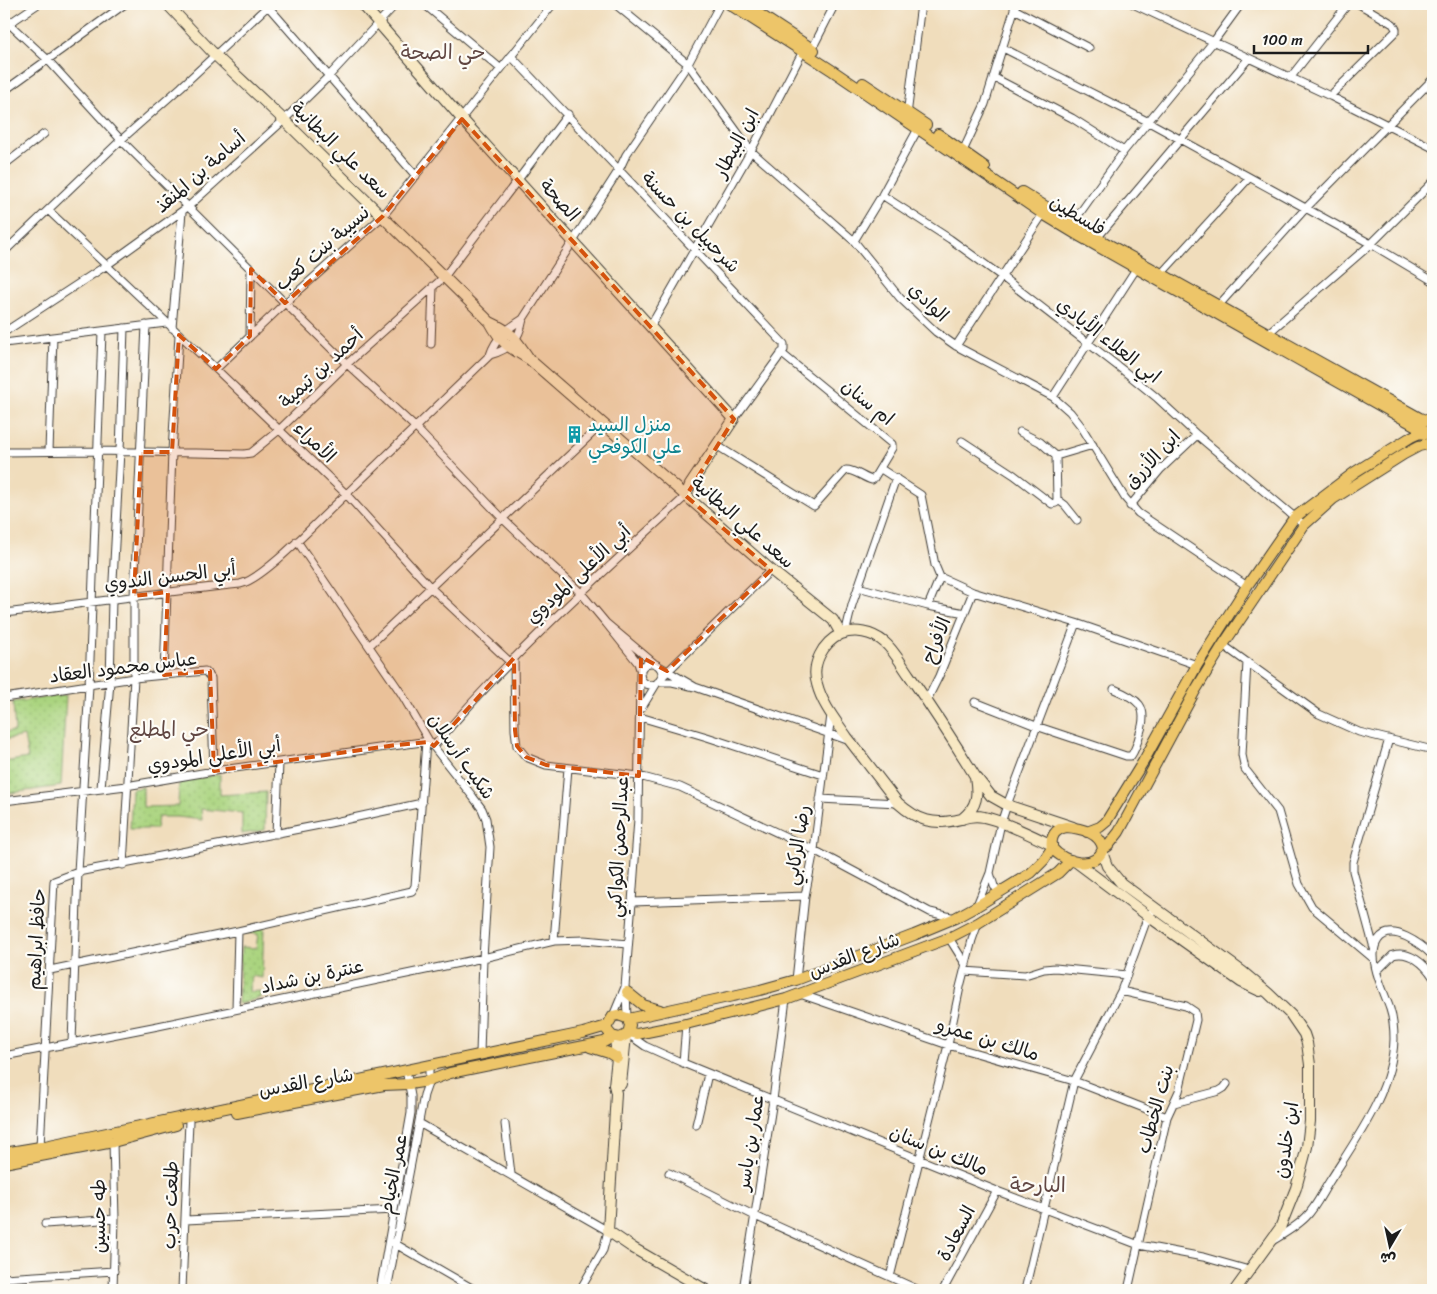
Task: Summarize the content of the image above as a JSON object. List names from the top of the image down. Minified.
{"streets":{"main road":["سعد علي البطانية","الصحة","فلسطين","أبي الأعلى المودوي","شارع القدس","ابن خلدون"],"street":["ابن البيطار","أسامة بن المنقذ","شرحبيل بن حسنة","نسيبة بنت كعب","الوادي","ابي العلاء الأيادي","أحمد بن تيمية","ام سنان","الأمراء","ابن الأزرق","أبي الحسن الندوي","الأفراح","عباس محمود العقاد","شكيب أرسلان","رضا الركابي","عبدالرحمن الكواكبي","حافظ ابراهيم","عنترة بن شداد","مالك بن عمرو","بنت الخطاب","عمار بن ياسر","مالك بن سنان","عمر الخيام","طلعت حرب","طه حسين","السعادة"]},"crossings":[["ابن البيطار","الصحة"],["ابن البيطار","فلسطين"],["ابن البيطار","شرحبيل بن حسنة"],["ابن البيطار","الوادي"],["سعد علي البطانية","أسامة بن المنقذ"],["سعد علي البطانية","نسيبة بنت كعب"],["سعد علي البطانية","أحمد بن تيمية"],["سعد علي البطانية","أبي الأعلى المودوي"],["سعد علي البطانية","أبي الحسن الندوي"],["سعد علي البطانية","عبدالرحمن الكواكبي"],["أسامة بن المنقذ","الصحة"],["أسامة بن المنقذ","الأمراء"],["الصحة","نسيبة بنت كعب"],["الصحة","أحمد بن تيمية"],["الصحة","أبي الأعلى المودوي"],["الصحة","أبي الحسن الندوي"],["شرحبيل بن حسنة","نسيبة بنت كعب"],["شرحبيل بن حسنة","أحمد بن تيمية"],["شرحبيل بن حسنة","ام سنان"],["شرحبيل بن حسنة","أبي الحسن الندوي"],["نسيبة بنت كعب","الأمراء"],["الوادي","ابن الأزرق"],["الوادي","أبي الحسن الندوي"],["ابي العلاء الأيادي","ابن الأزرق"],["أحمد بن تيمية","الأمراء"],["الأمراء","أبي الأعلى المودوي"],["الأمراء","أبي الحسن الندوي"],["أبي الأعلى المودوي","عباس محمود العقاد"],["أبي الأعلى المودوي","شكيب أرسلان"],["أبي الحسن الندوي","شكيب أرسلان"],["شكيب أرسلان","عنترة بن شداد"],["عبدالرحمن الكواكبي","عنترة بن شداد"],["حافظ ابراهيم","عنترة بن شداد"],["شارع القدس","مالك بن عمرو"],["شارع القدس","عمار بن ياسر"],["شارع القدس","مالك بن سنان"],["شارع القدس","عمر الخيام"],["شارع القدس","طلعت حرب"],["شارع القدس","طه حسين"],["مالك بن عمرو","بنت الخطاب"],["بنت الخطاب","مالك بن سنان"],["ابن خلدون","مالك بن سنان"],["عمار بن ياسر","مالك بن سنان"],["مالك بن سنان","السعادة"]],"districts":["حي الصحة","حي المطلع","البارحة"],"places":{"building":["منزل السيد علي الكوفحي"]},"scale_bar":"100 m","north":"bottom"}
